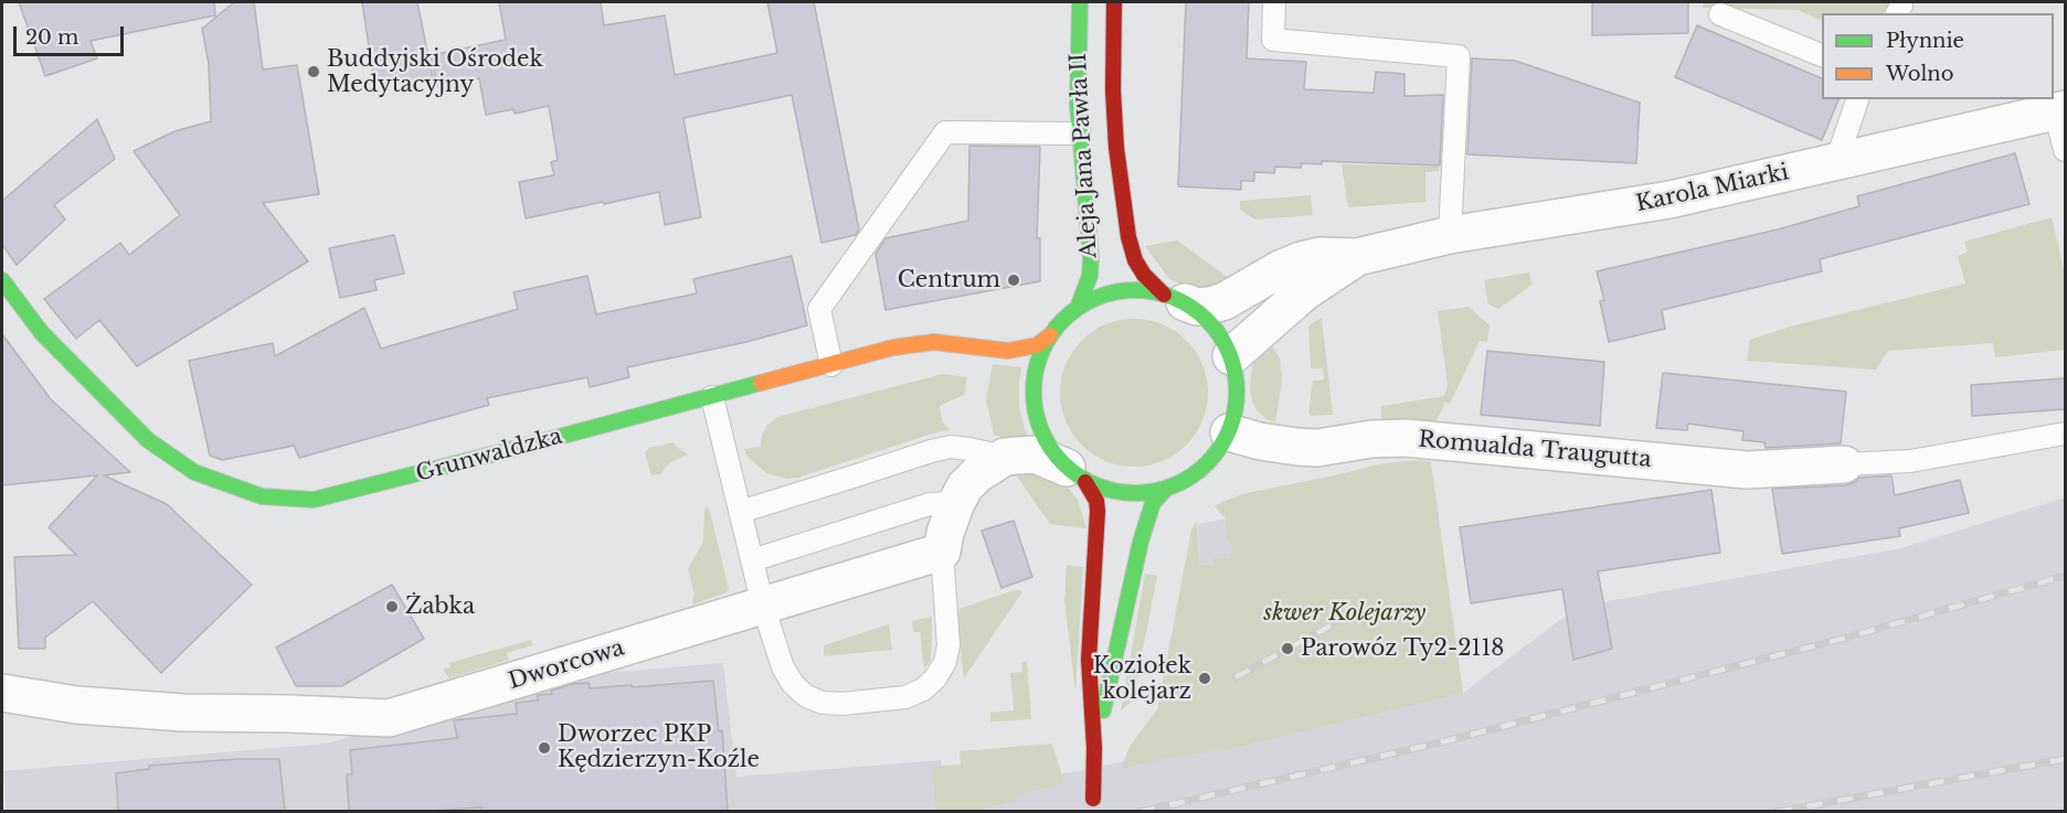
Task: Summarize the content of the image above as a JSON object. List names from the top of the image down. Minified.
{"streets":{"main road":["Aleja Jana Pawła II","Grunwaldzka"],"street":["Karola Miarki","Romualda Traugutta","Dworcowa"]},"crossings":[["Aleja Jana Pawła II","Karola Miarki"],["Aleja Jana Pawła II","Romualda Traugutta"],["Aleja Jana Pawła II","Grunwaldzka"],["Karola Miarki","Romualda Traugutta"],["Karola Miarki","Grunwaldzka"],["Romualda Traugutta","Grunwaldzka"]],"parks":["skwer Kolejarzy"],"places":["Buddyjski Ośrodek Medytacyjny","Centrum","Żabka","Parowóz Ty2-2118","Koziołek kolejarz","Dworzec PKP Kędzierzyn-Koźle"],"legend":["Płynnie","Wolno"],"scale_bar":"20 m"}
